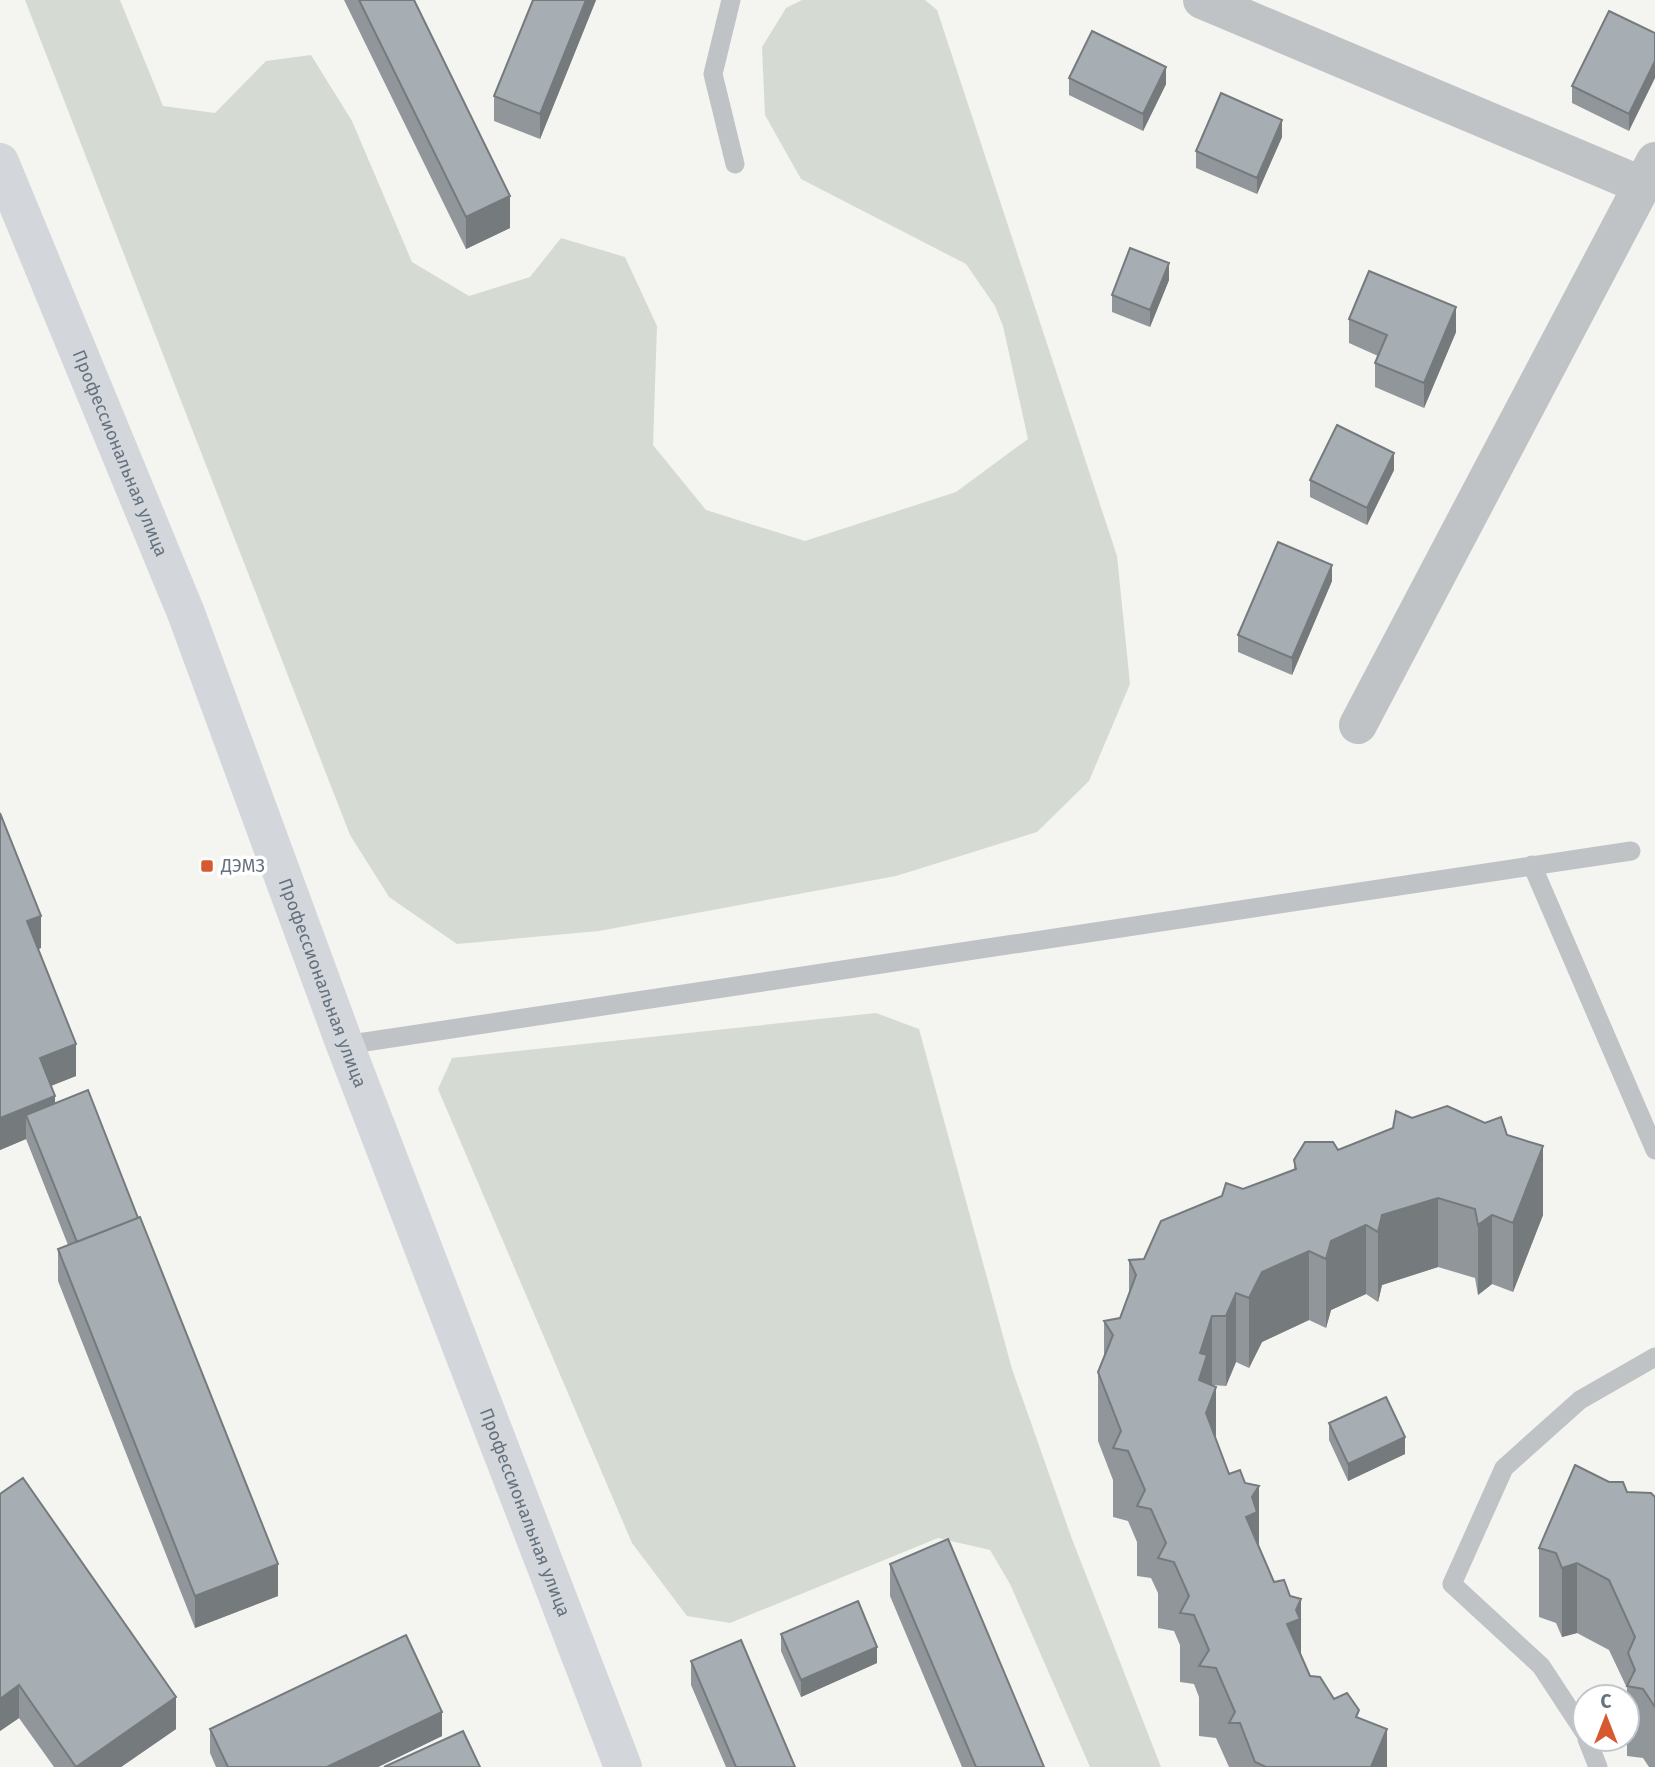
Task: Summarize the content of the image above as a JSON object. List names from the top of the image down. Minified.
{"streets":{"main road":["Профессиональная улица"]},"places":{"transit":["ДЭМЗ"]},"north":"top"}
